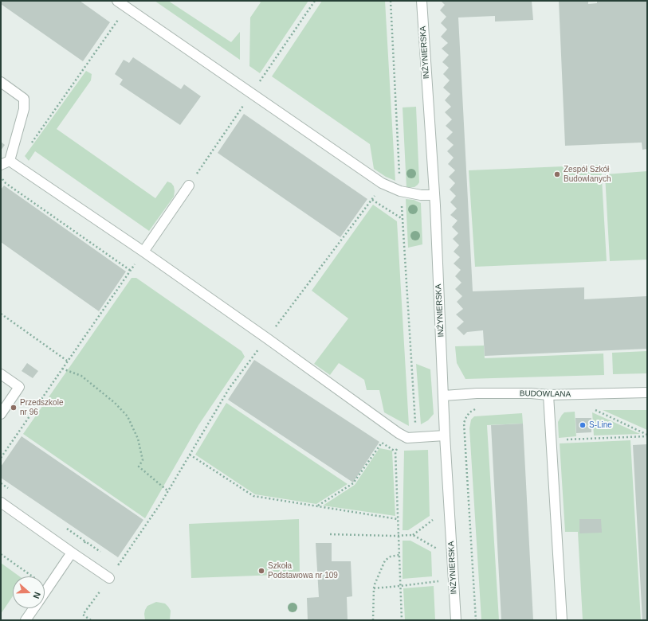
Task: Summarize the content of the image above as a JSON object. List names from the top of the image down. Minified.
{"streets":{"street":["INŻYNIERSKA","BUDOWLANA"]},"crossings":[["INŻYNIERSKA","BUDOWLANA"]],"places":["Zespół Szkół Budowlanych","Przedszkole nr 96","S-Line","Szkoła Podstawowa nr 109"],"north":"right"}
